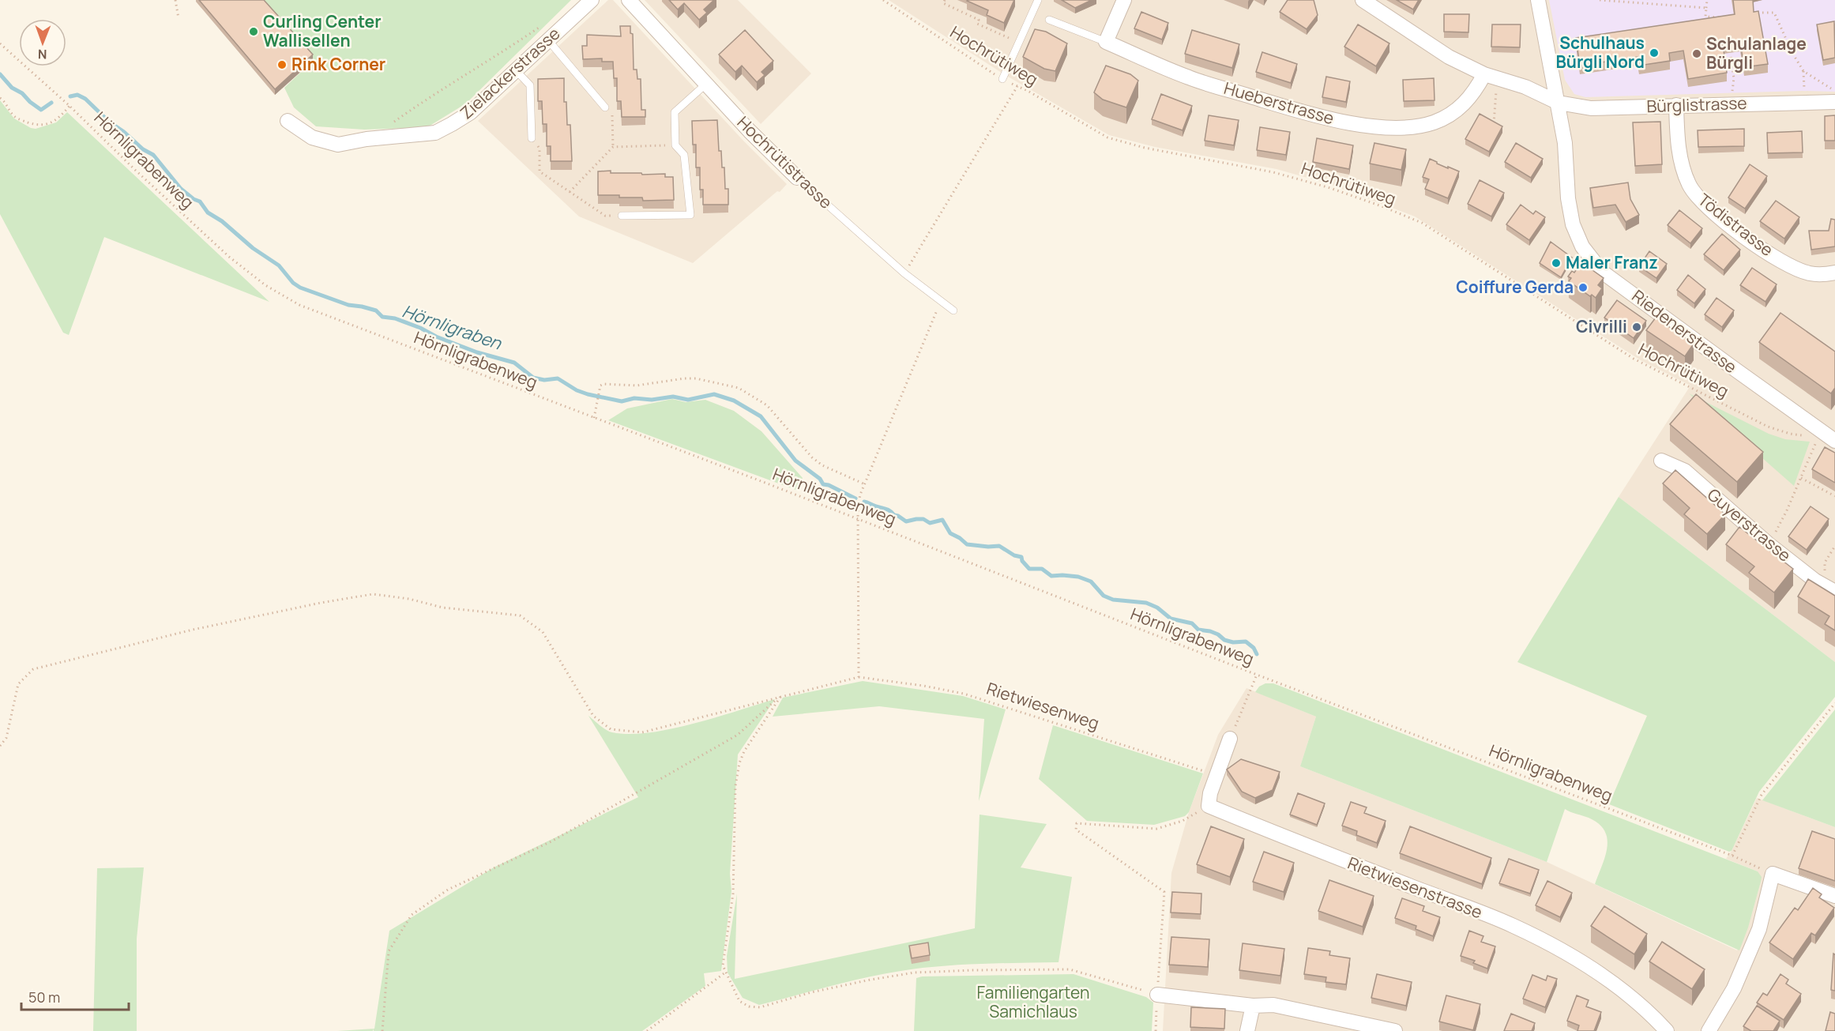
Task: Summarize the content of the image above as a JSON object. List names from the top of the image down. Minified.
{"streets":{"street":["Zielackerstrasse","Hueberstrasse","Bürglistrasse","Hochrütistrasse","Tödistrasse","Riedenerstrasse","Guyerstrasse","Rietwiesenstrasse"],"path":["Hochrütiweg","Hörnligrabenweg","Rietwiesenweg"]},"crossings":[["Bürglistrasse","Tödistrasse"],["Bürglistrasse","Riedenerstrasse"]],"water":["Hörnligraben"],"parks":["Familiengarten Samichlaus"],"places":["Curling Center Wallisellen","Schulhaus Bürgli Nord","Schulanlage Bürgli","Rink Corner","Maler Franz","Coiffure Gerda","Civrilli"],"scale_bar":"50 m","north":"bottom"}
